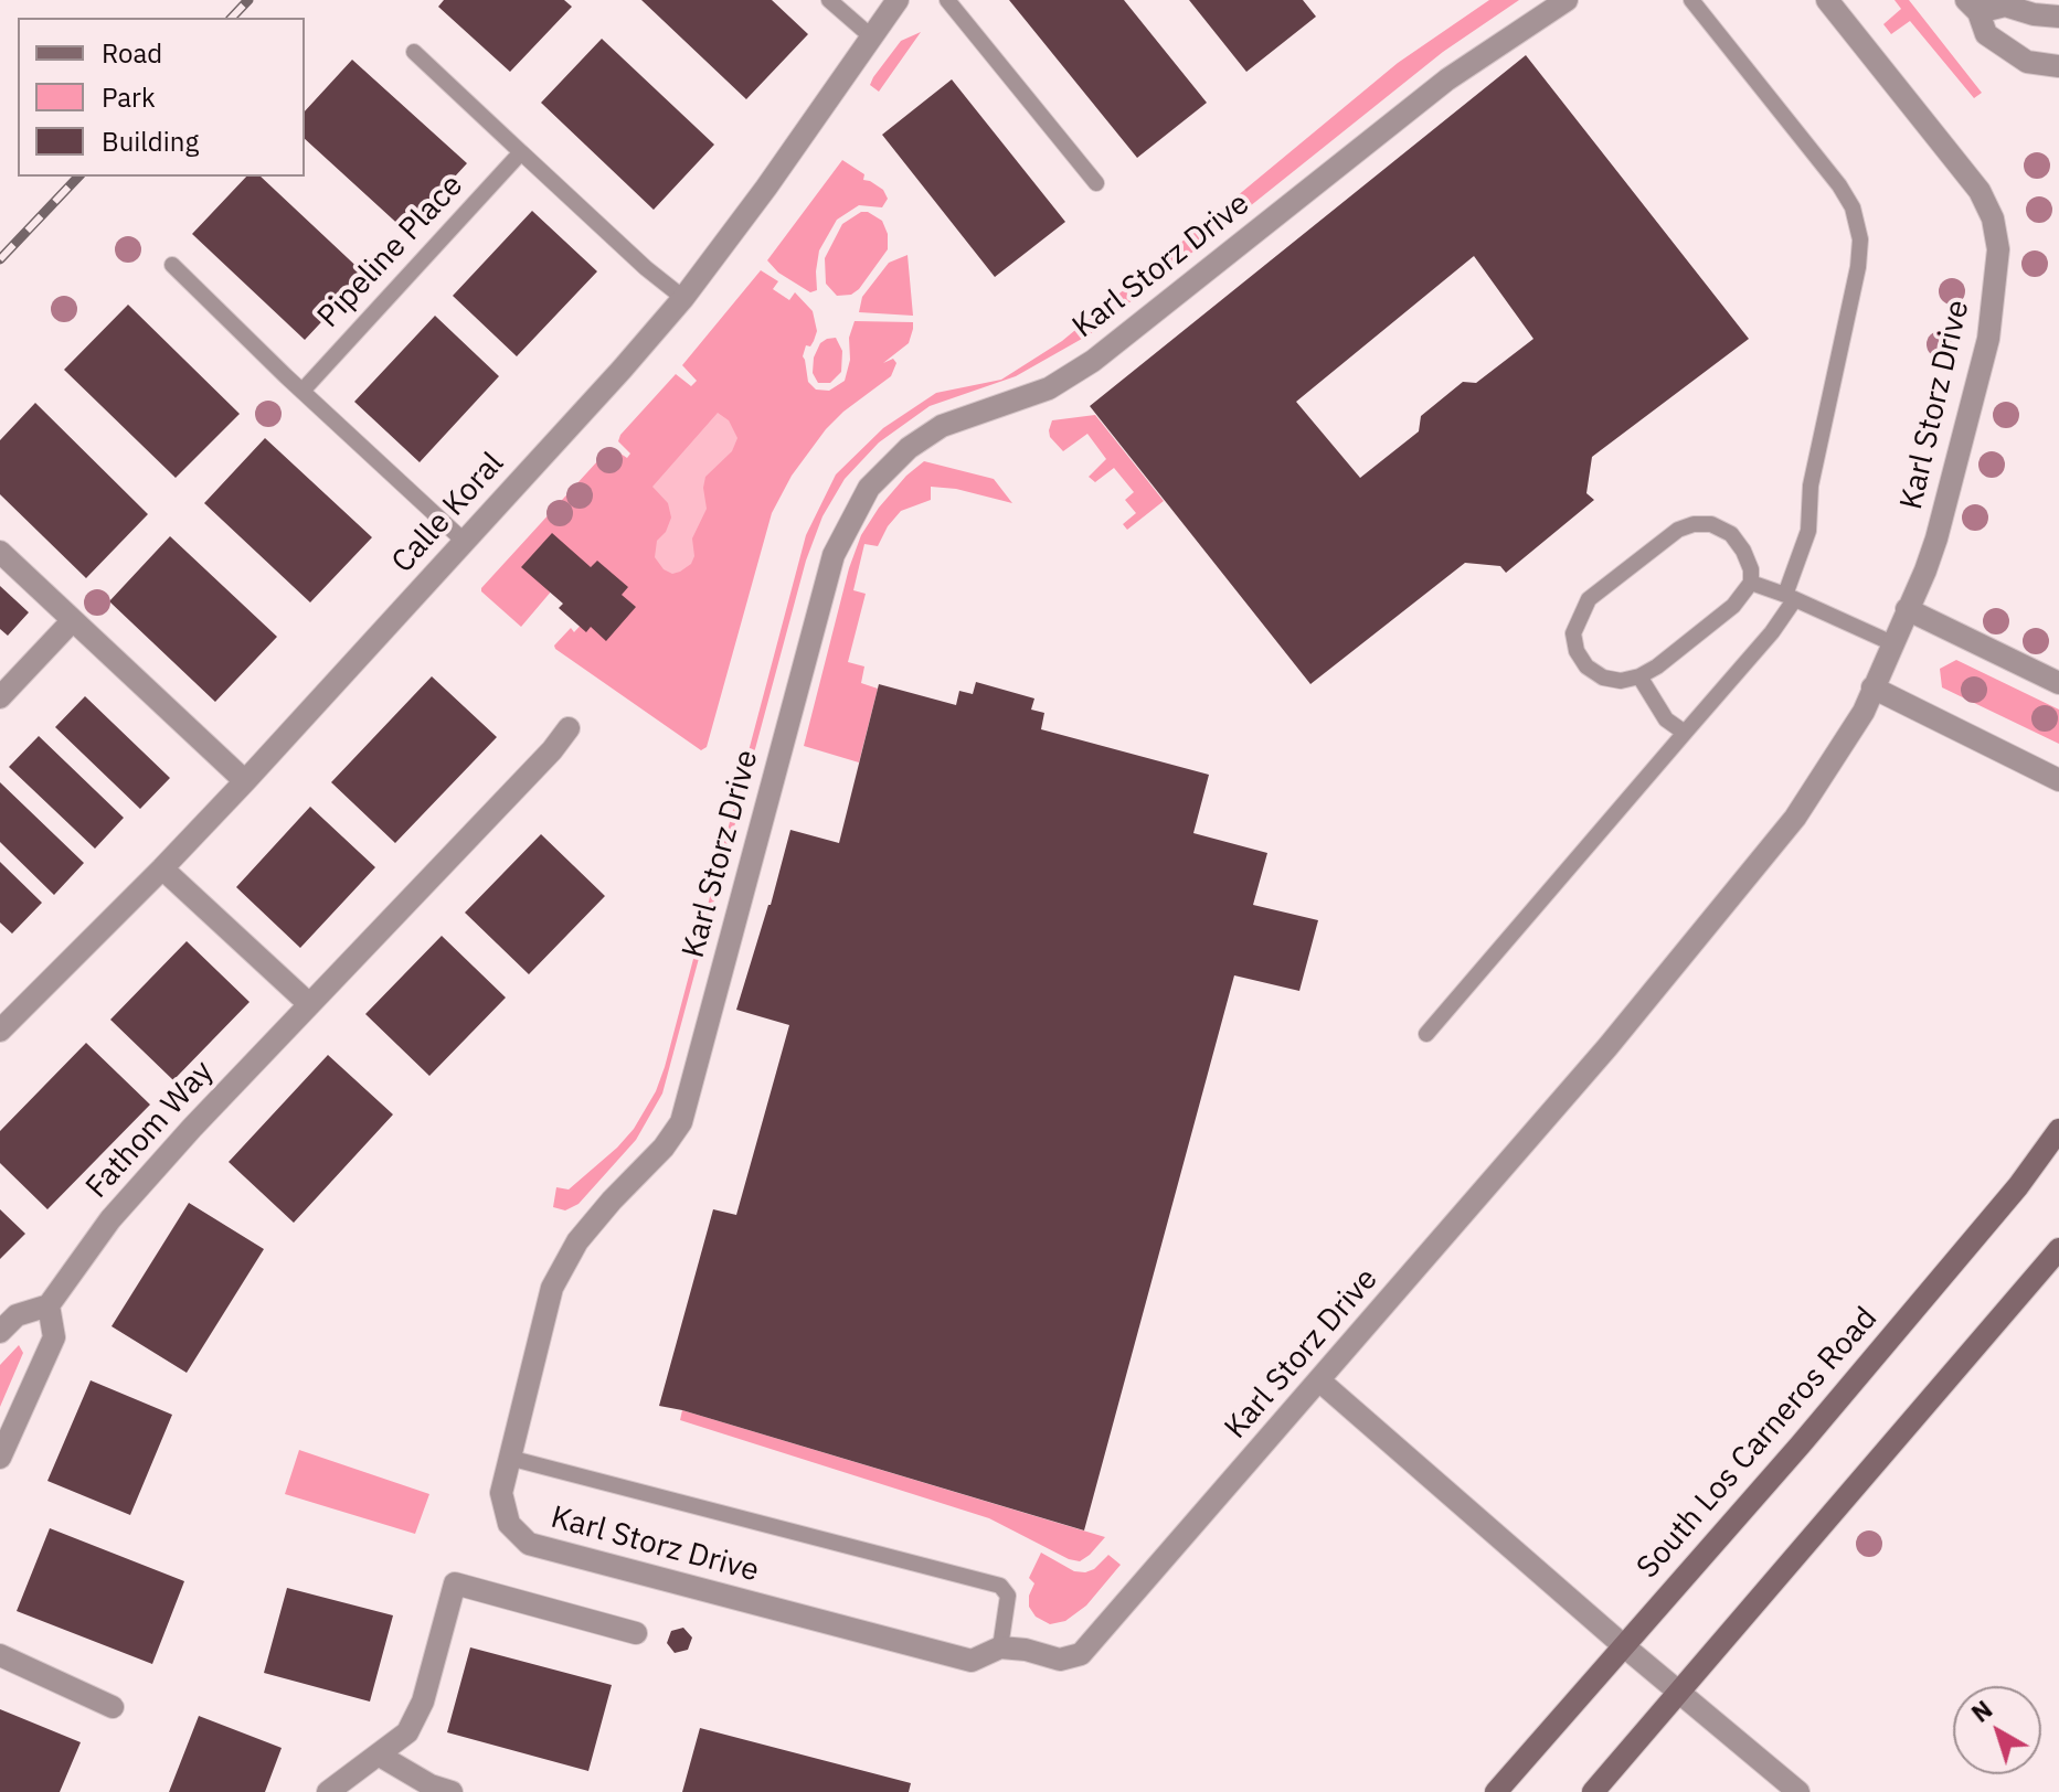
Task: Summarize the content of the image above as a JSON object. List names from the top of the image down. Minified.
{"streets":{"main road":["South Los Carneros Road"],"street":["Karl Storz Drive","Calle Koral","Fathom Way"],"lane":["Pipeline Place"]},"legend":["Road","Park","Building"],"north":"top left"}
